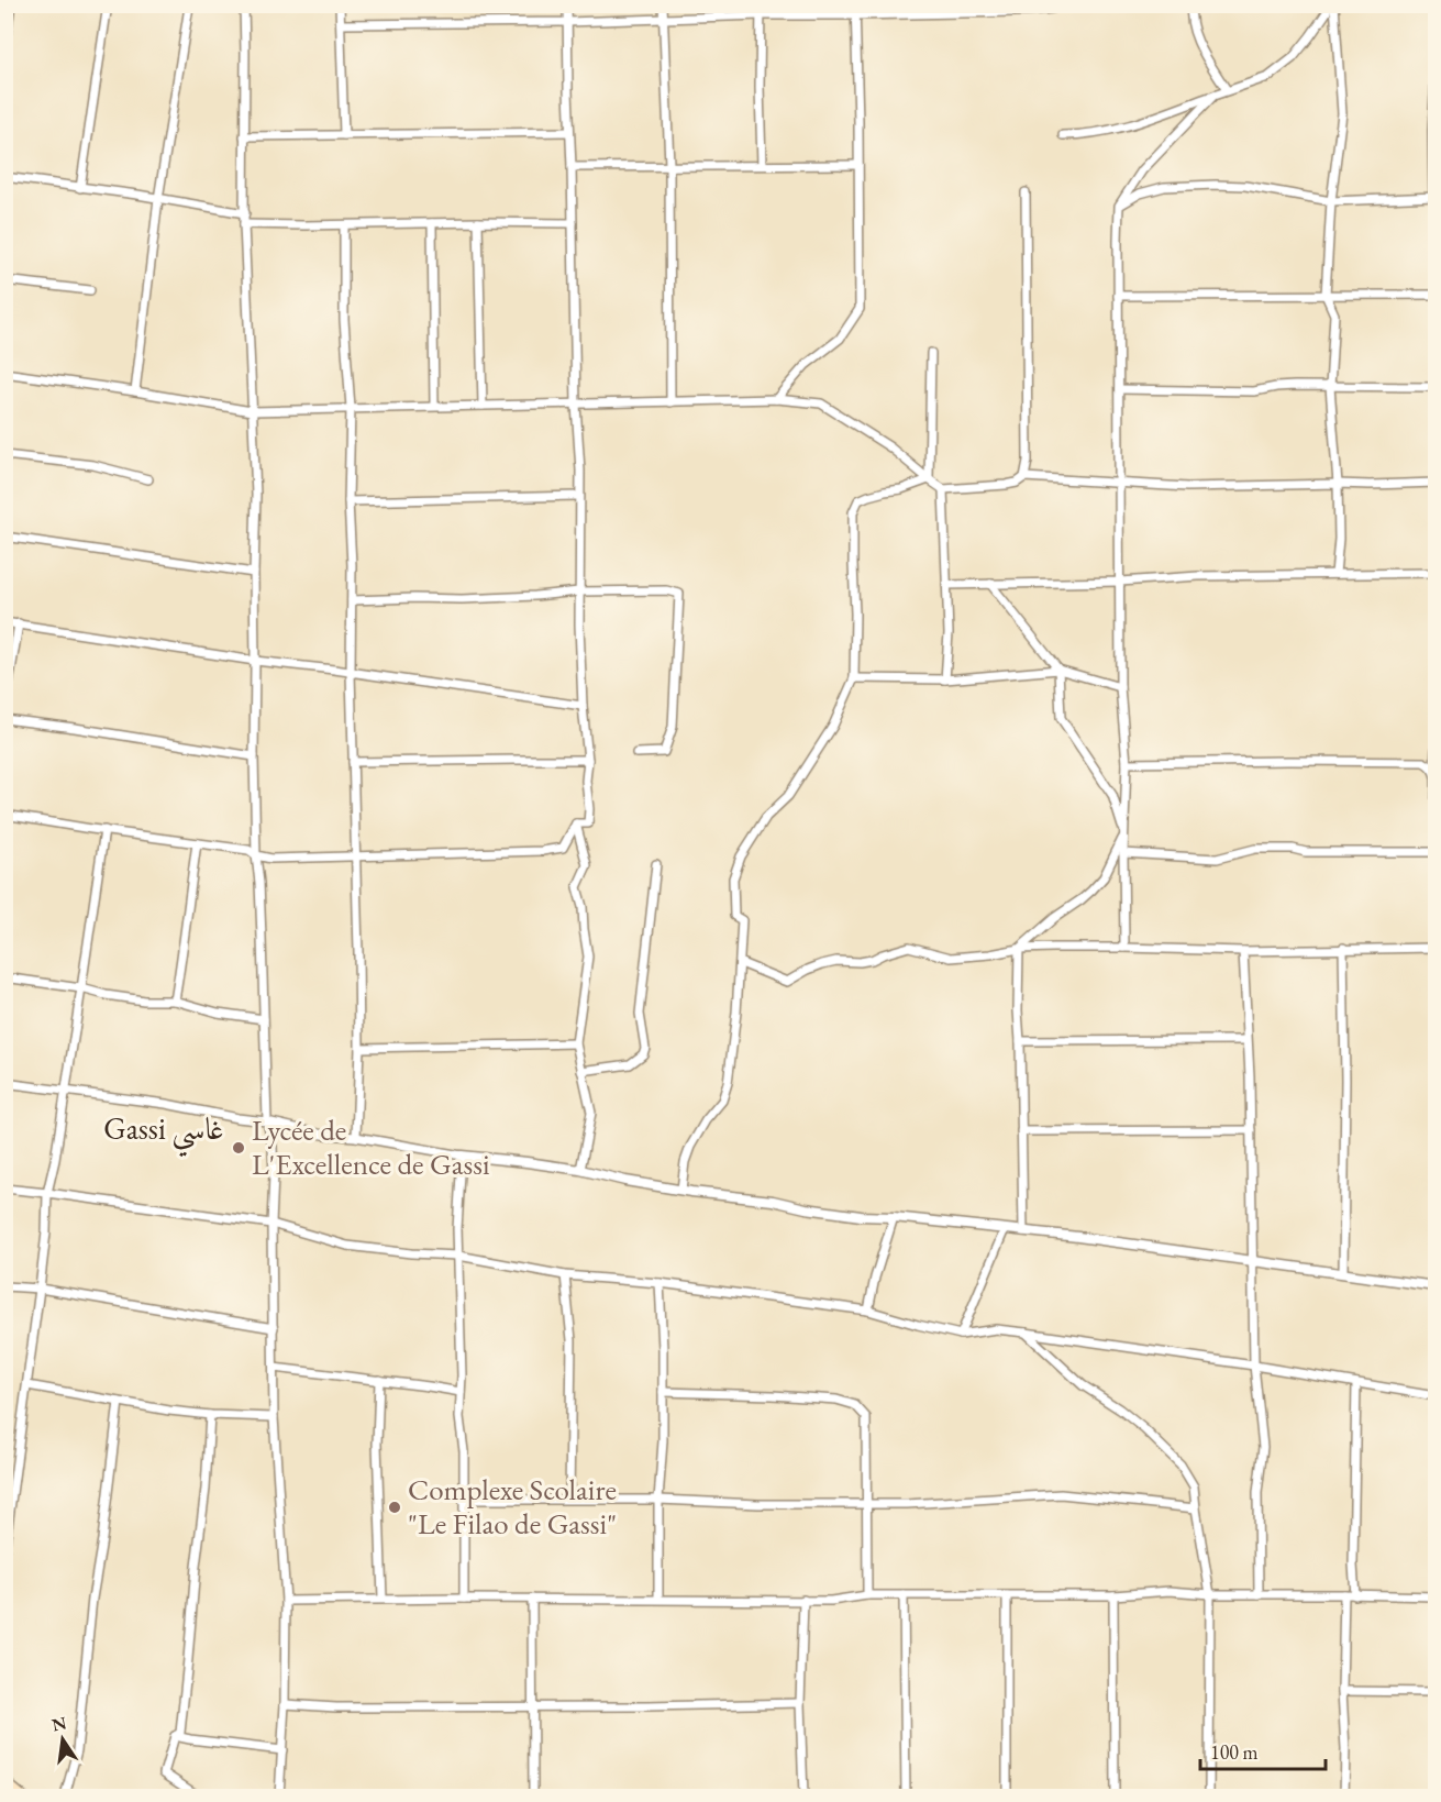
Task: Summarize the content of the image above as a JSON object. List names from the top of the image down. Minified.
{"districts":["Gassi غاسي"],"places":["Lycée de L'Excellence de Gassi","Complexe Scolaire \"Le Filao de Gassi\""],"scale_bar":"100 m","north":"top"}
